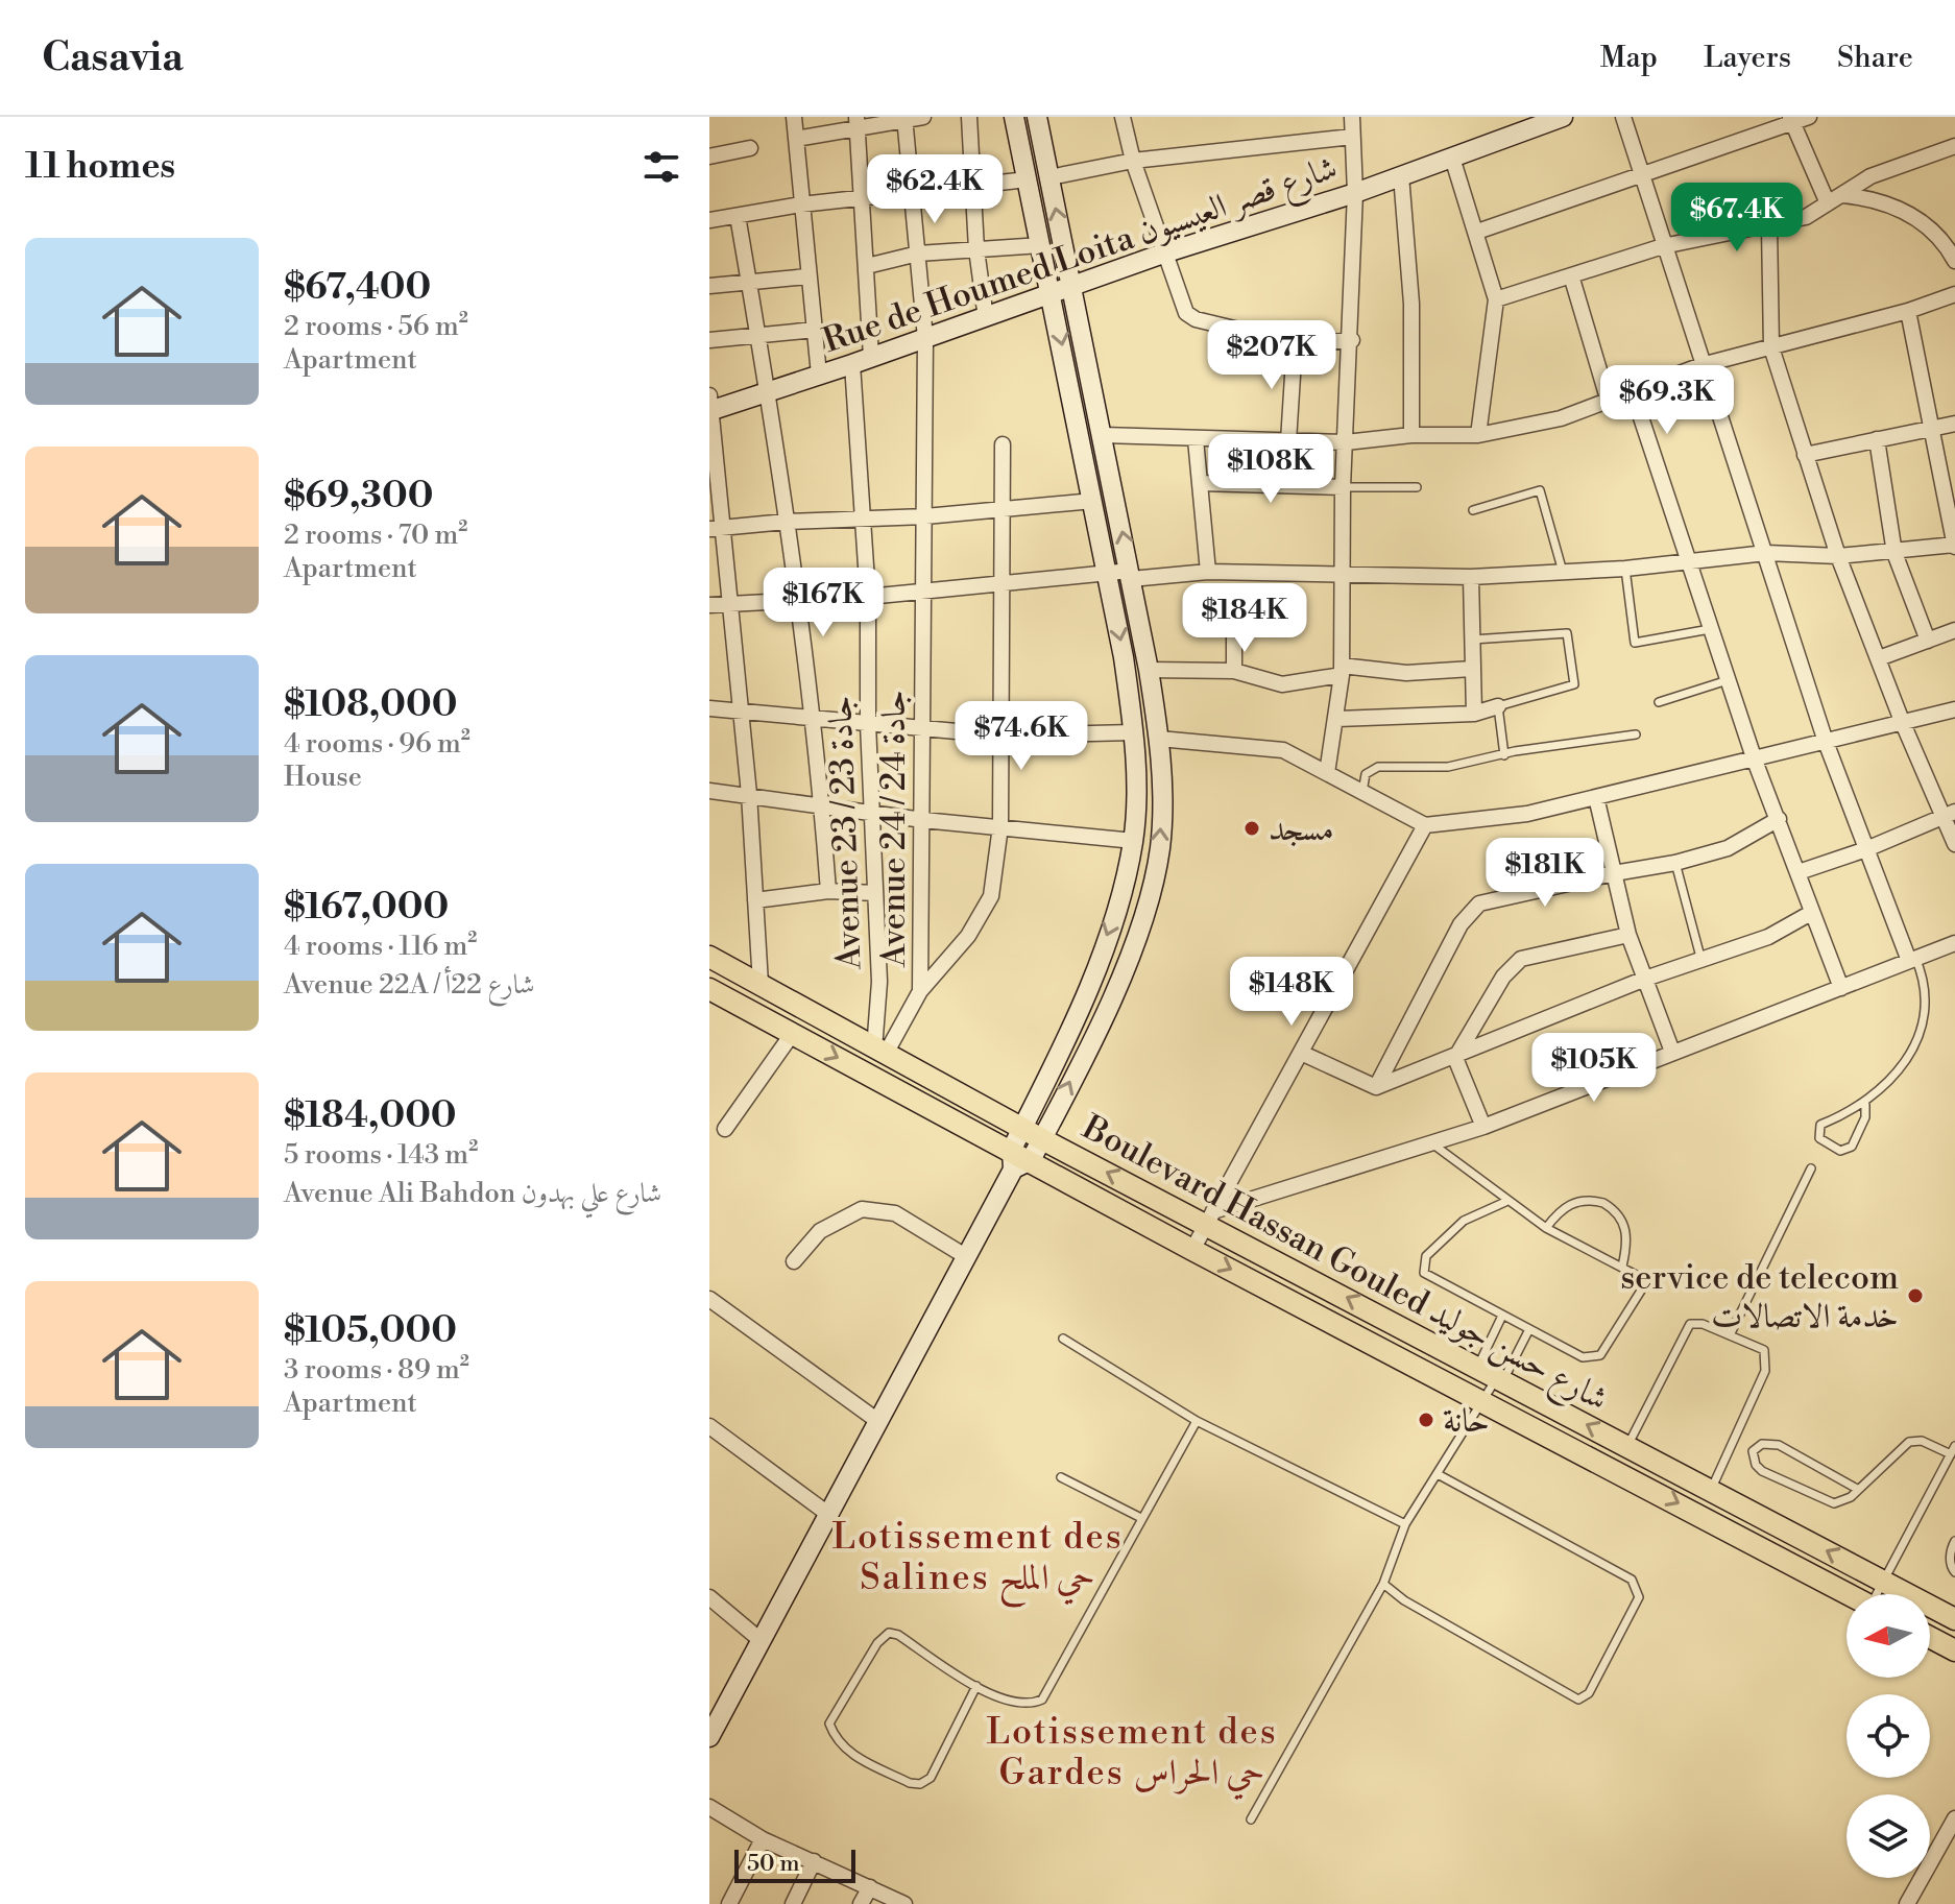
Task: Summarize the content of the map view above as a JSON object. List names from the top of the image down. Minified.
{"streets":{"main road":["Rue de Houmed Loita شارع قصر العيسيون","Boulevard Hassan Gouled شارع حسن جوليد"],"street":["Avenue 24 / جادة 24","Avenue 23 / جادة 23"]},"crossings":[["Rue de Houmed Loita شارع قصر العيسيون","Avenue 24 / جادة 24"],["Rue de Houmed Loita شارع قصر العيسيون","Avenue 23 / جادة 23"],["Avenue 23 / جادة 23","Boulevard Hassan Gouled شارع حسن جوليد"]],"districts":["Lotissement des Salines حي الملح","Lotissement des Gardes حي الحراس"],"places":["مسجد","service de telecom خدمة الاتصالات","حانة"],"scale_bar":"50 m","north":"left","page":{"header":"Casavia","nav":["Map","Layers","Share"],"heading":"11 homes","price":["$62.4K","$67.4K","$207K","$69.3K","$108K","$167K","$184K","$74.6K","$181K","$148K","$105K"],"list":[{"name":"$67,400","note":"2 rooms · 56 m² · Apartment"},{"name":"$69,300","note":"2 rooms · 70 m² · Apartment"},{"name":"$108,000","note":"4 rooms · 96 m² · House"},{"name":"$167,000","note":"4 rooms · 116 m² · Avenue 22A / شارع 22أ"},{"name":"$184,000","note":"5 rooms · 143 m² · Avenue Ali Bahdon شارع علي بهدون"},{"name":"$105,000","note":"3 rooms · 89 m² · Apartment"}],"scale":"50 m"}}
